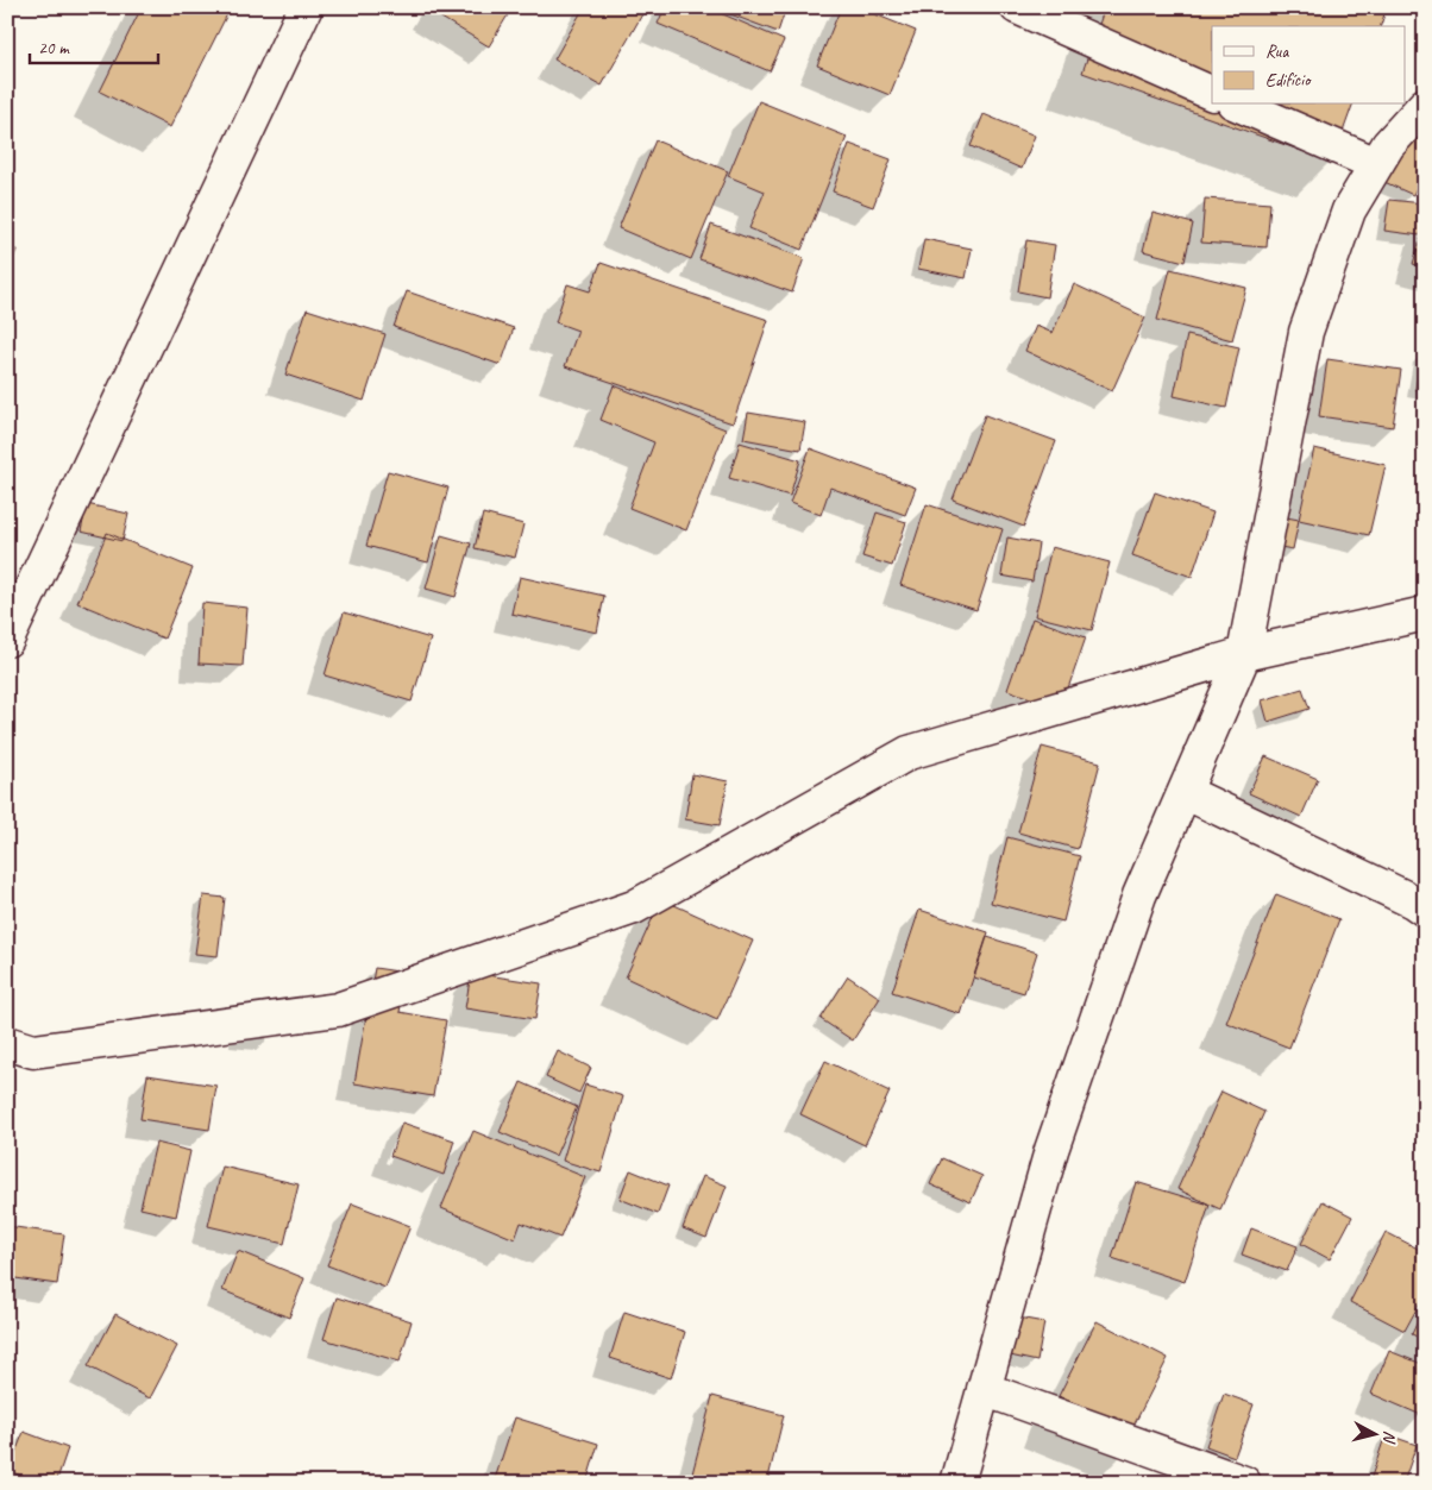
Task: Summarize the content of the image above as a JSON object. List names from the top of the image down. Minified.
{"legend":["Rua","Edifício"],"scale_bar":"20 m","north":"right"}
